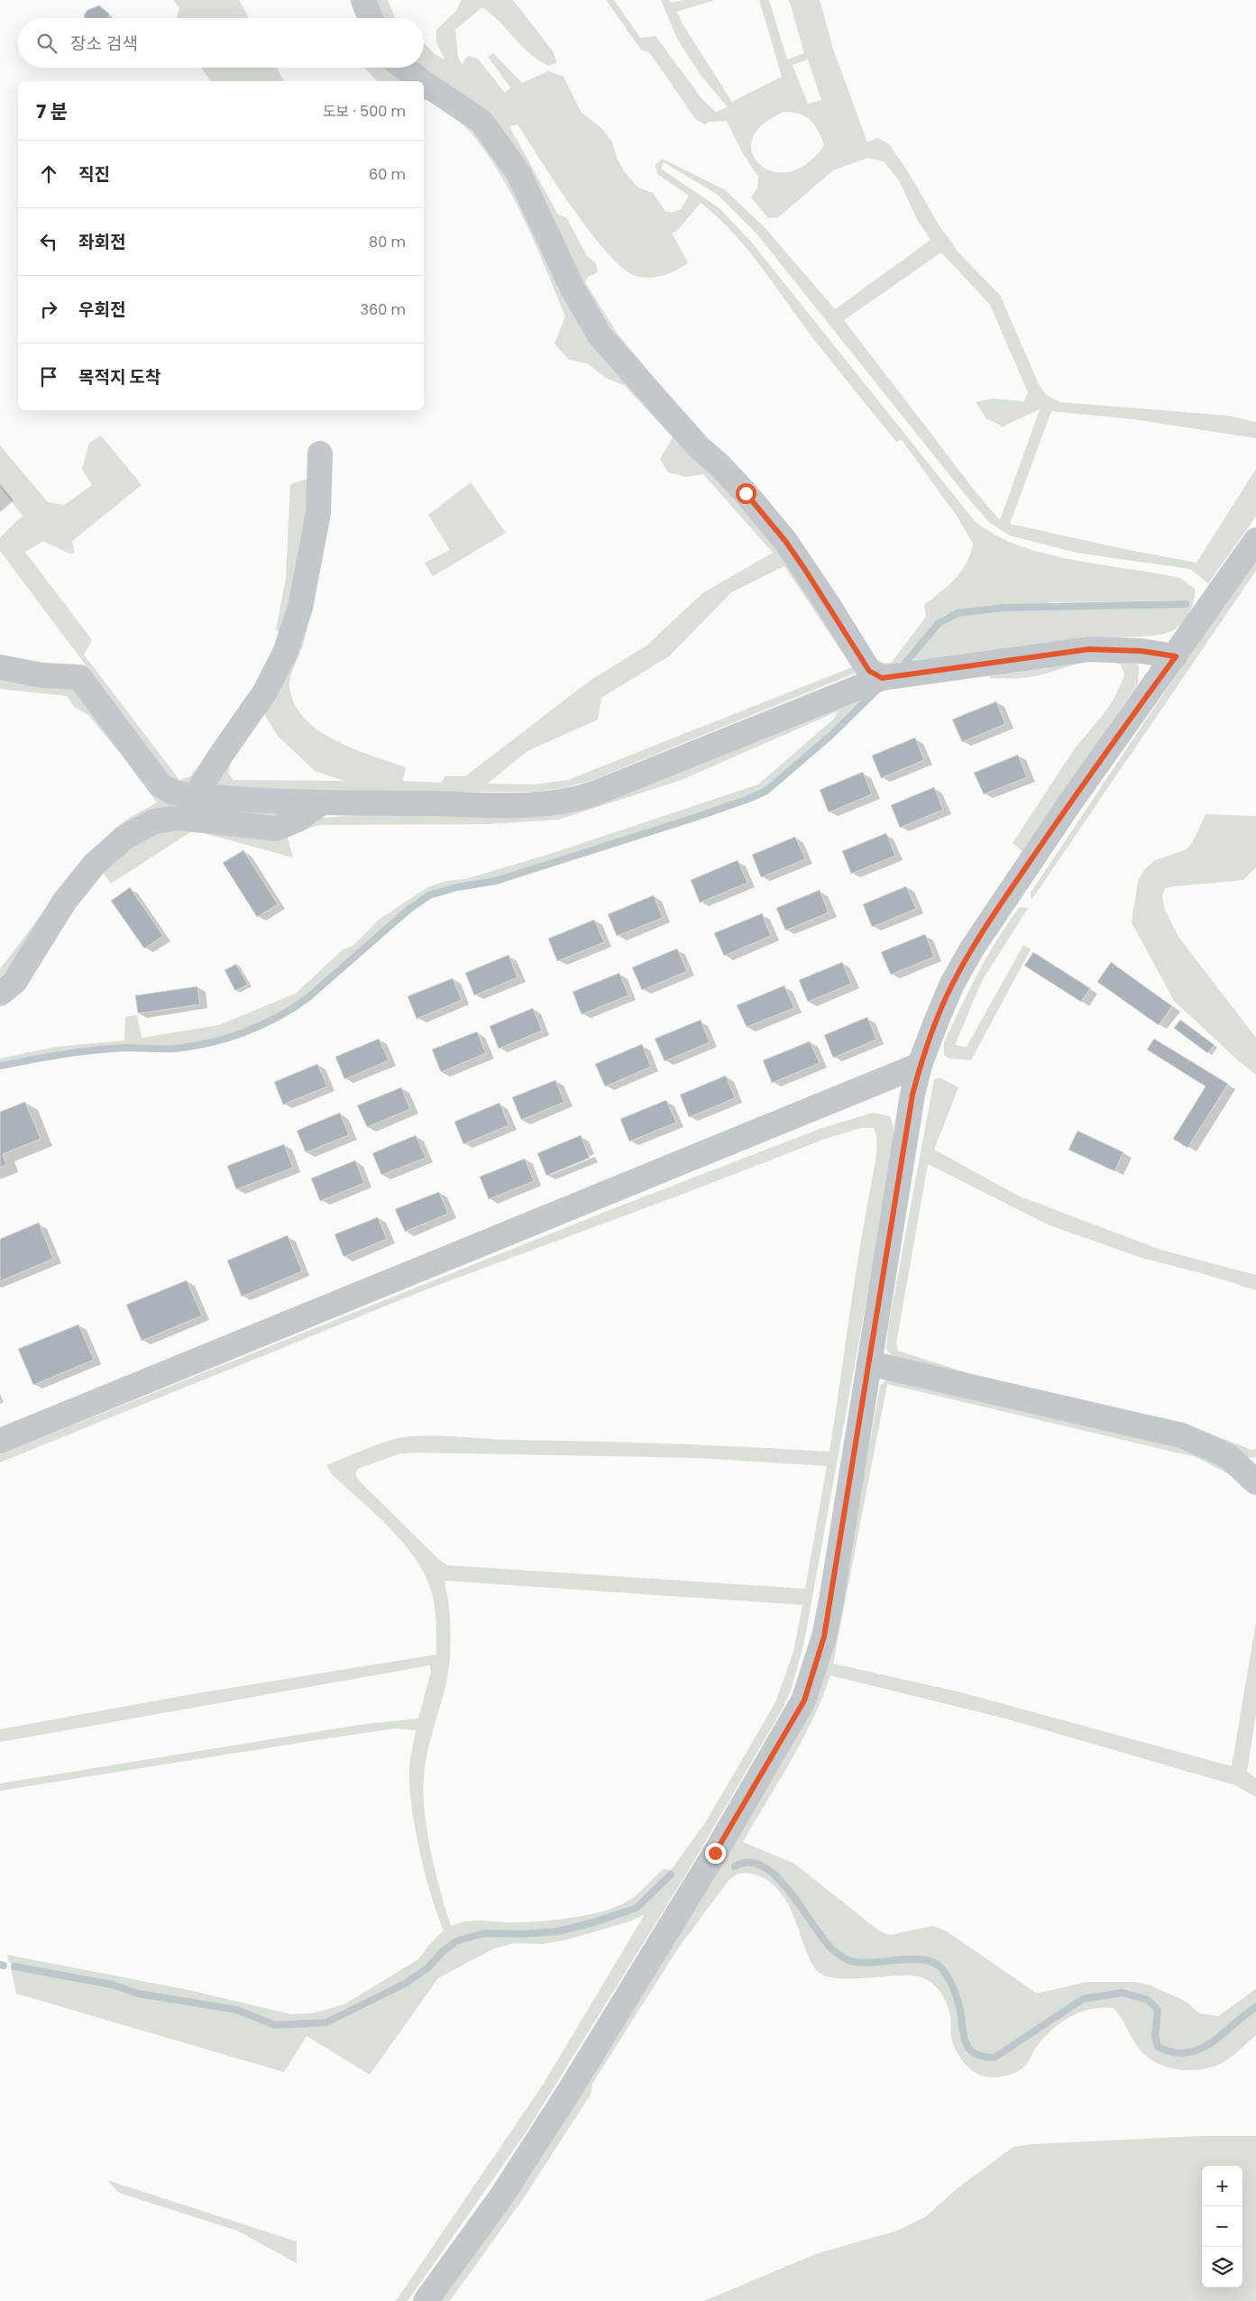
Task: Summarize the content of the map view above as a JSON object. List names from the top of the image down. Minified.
{"page":{"search":"장소 검색","heading":["7 분","도보 · 500 m"],"list":[["직진","60 m"],["좌회전","80 m"],["우회전","360 m"],"목적지 도착"],"map_buttons":["+","−"]}}
